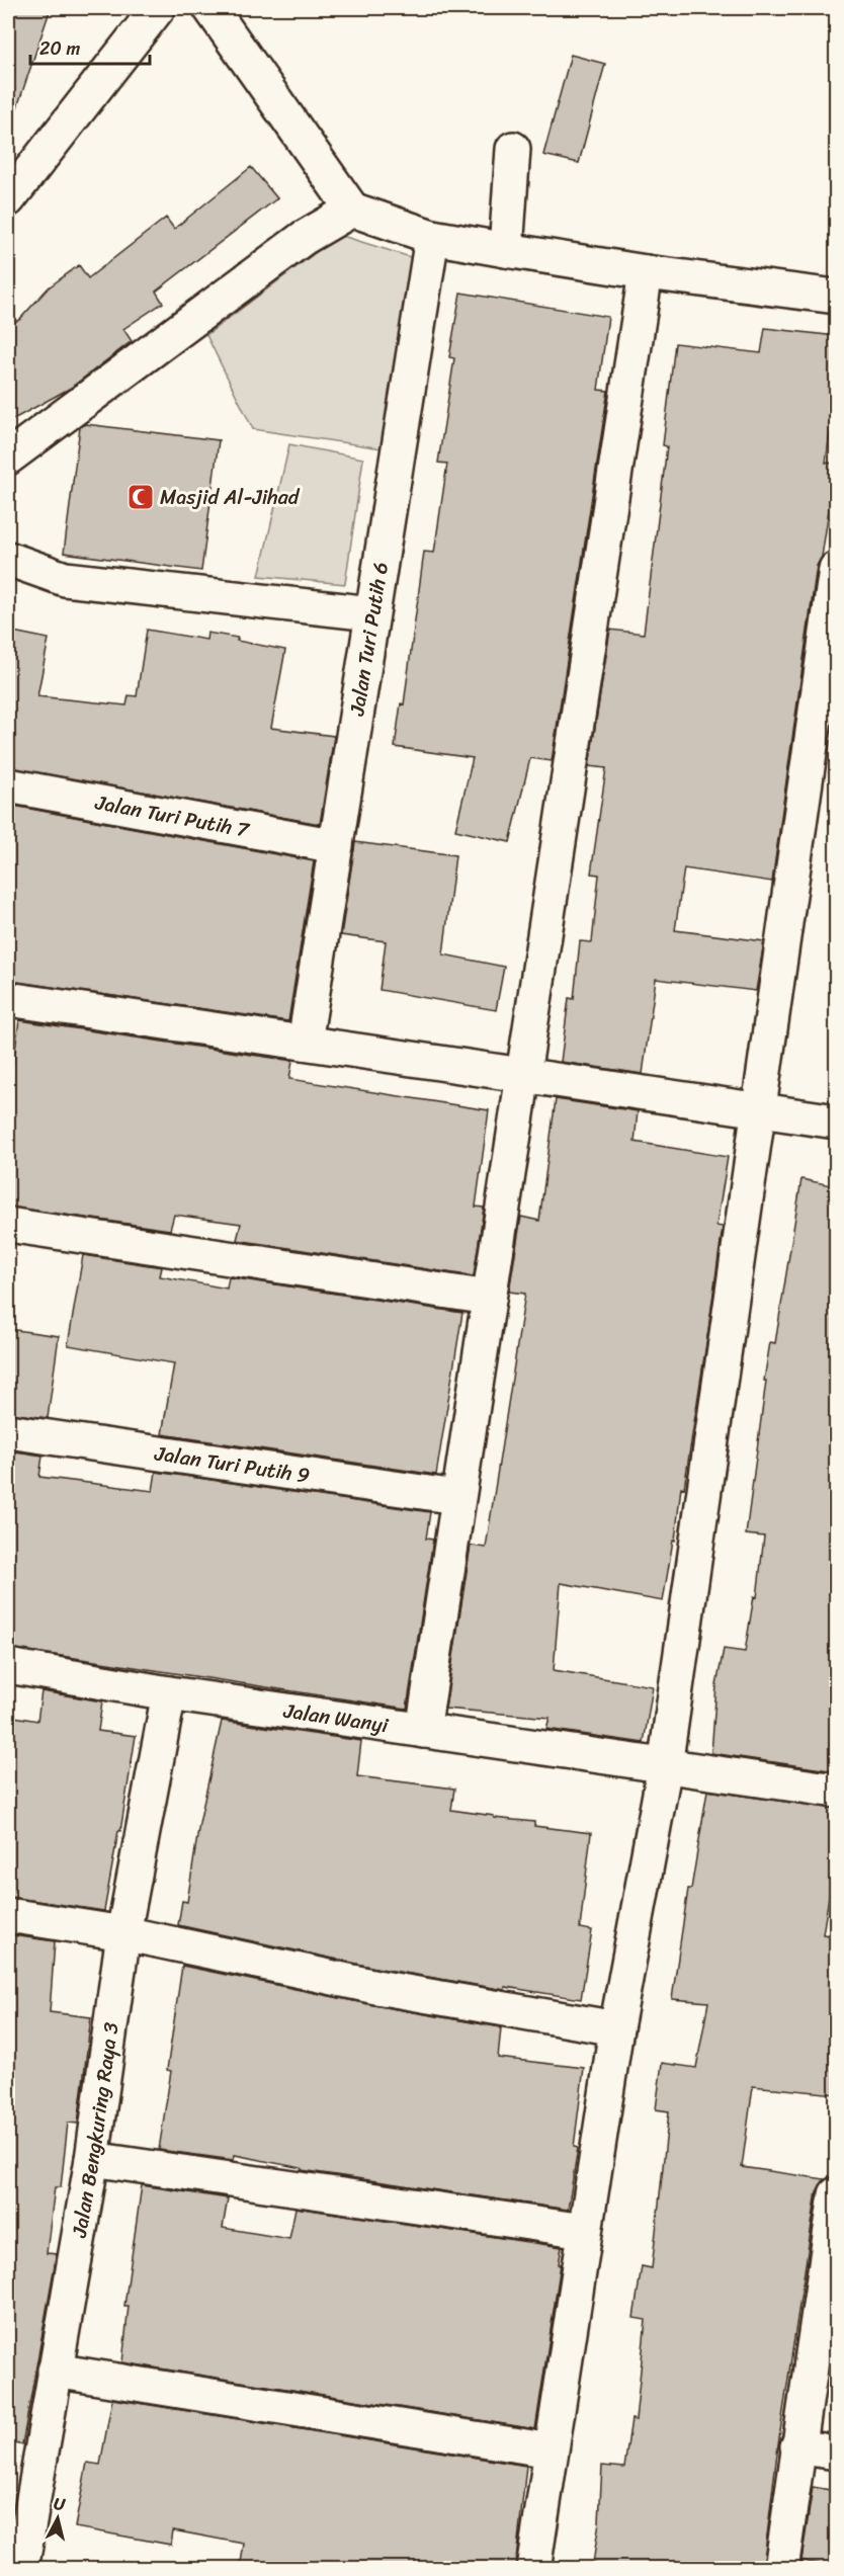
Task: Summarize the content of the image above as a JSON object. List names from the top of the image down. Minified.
{"streets":{"street":["Jalan Turi Putih 6","Jalan Turi Putih 7","Jalan Turi Putih 9","Jalan Wanyi","Jalan Bengkuring Raya 3"]},"crossings":[["Jalan Turi Putih 6","Jalan Turi Putih 7"],["Jalan Wanyi","Jalan Bengkuring Raya 3"]],"places":{"mosque":["Masjid Al-Jihad"]},"scale_bar":"20 m","north":"top"}
